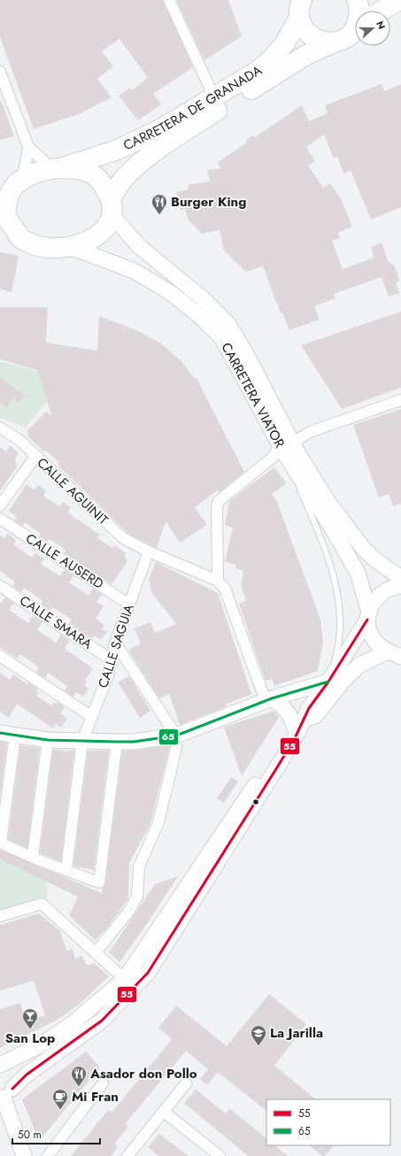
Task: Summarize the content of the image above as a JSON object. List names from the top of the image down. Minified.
{"streets":{"highway":["CARRETERA DE GRANADA"],"street":["CARRETERA VIATOR","CALLE AGUINIT","CALLE AUSERD","CALLE SMARA","CALLE SAGUIA"]},"crossings":[["CARRETERA DE GRANADA","CARRETERA VIATOR"],["CALLE AGUINIT","CALLE SAGUIA"],["CALLE AUSERD","CALLE SAGUIA"],["CALLE SMARA","CALLE SAGUIA"]],"places":{"restaurant":["Burger King","Asador don Pollo"],"bar":["San Lop"],"school or university":["La Jarilla"],"cafe":["Mi Fran"]},"lines":["transit line 55","transit line 65"],"legend":["55","65"],"scale_bar":"50 m","north":"right"}
